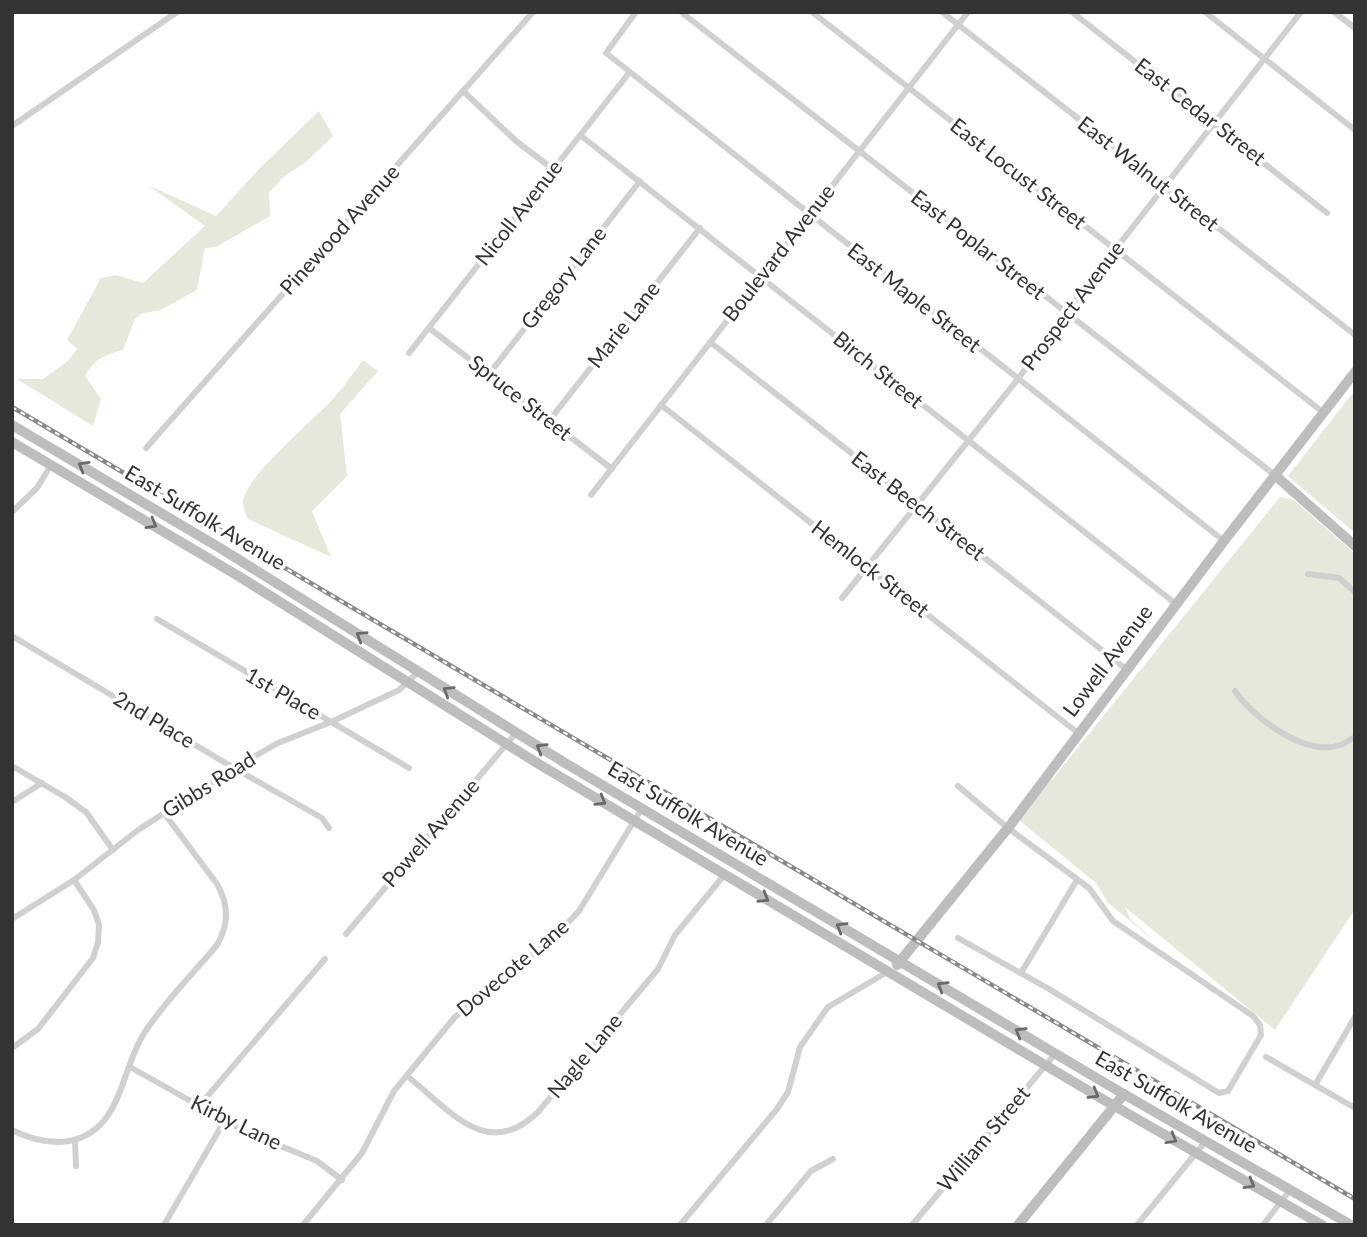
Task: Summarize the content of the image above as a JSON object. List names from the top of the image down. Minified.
{"streets":{"main road":["East Suffolk Avenue","Lowell Avenue"],"street":["East Cedar Street","East Locust Street","East Walnut Street","Nicoll Avenue","Pinewood Avenue","East Poplar Street","Boulevard Avenue","Gregory Lane","East Maple Street","Prospect Avenue","Marie Lane","Birch Street","Spruce Street","East Beech Street","Hemlock Street","1st Place","2nd Place","Gibbs Road","Powell Avenue","Dovecote Lane","Nagle Lane","Kirby Lane","William Street"]},"crossings":[["East Cedar Street","Prospect Avenue"],["East Locust Street","Boulevard Avenue"],["East Locust Street","Prospect Avenue"],["East Locust Street","Lowell Avenue"],["East Walnut Street","Boulevard Avenue"],["East Walnut Street","Prospect Avenue"],["Nicoll Avenue","East Maple Street"],["Nicoll Avenue","Birch Street"],["Nicoll Avenue","Spruce Street"],["East Poplar Street","Boulevard Avenue"],["East Poplar Street","Prospect Avenue"],["East Poplar Street","Lowell Avenue"],["Boulevard Avenue","East Maple Street"],["Boulevard Avenue","Birch Street"],["Boulevard Avenue","Spruce Street"],["Boulevard Avenue","East Beech Street"],["Boulevard Avenue","Hemlock Street"],["Gregory Lane","Birch Street"],["Gregory Lane","Spruce Street"],["East Maple Street","Prospect Avenue"],["East Maple Street","Lowell Avenue"],["Prospect Avenue","Birch Street"],["Prospect Avenue","East Beech Street"],["Prospect Avenue","Hemlock Street"],["Marie Lane","Birch Street"],["Marie Lane","Spruce Street"],["Birch Street","Lowell Avenue"],["East Beech Street","Lowell Avenue"],["East Suffolk Avenue","Lowell Avenue"],["East Suffolk Avenue","Gibbs Road"],["East Suffolk Avenue","Powell Avenue"],["East Suffolk Avenue","Dovecote Lane"],["East Suffolk Avenue","Nagle Lane"],["East Suffolk Avenue","William Street"],["Hemlock Street","Lowell Avenue"],["1st Place","Gibbs Road"],["2nd Place","Gibbs Road"],["Dovecote Lane","Nagle Lane"],["Dovecote Lane","Kirby Lane"]]}
